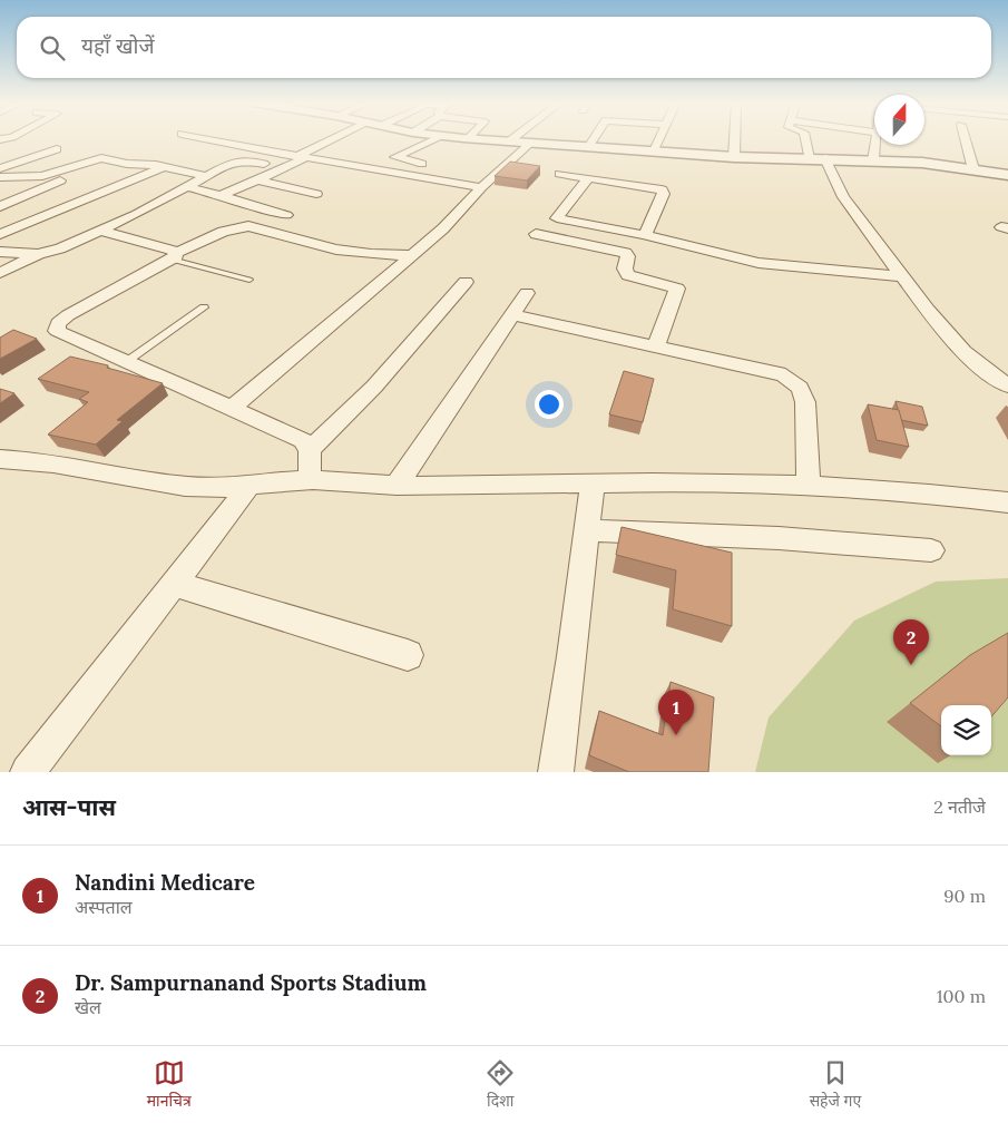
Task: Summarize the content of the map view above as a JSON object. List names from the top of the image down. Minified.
{"north":"top","page":{"search":"यहाँ खोजें","pins":["2","1"],"heading":["आस-पास","2 नतीजे"],"list":[{"mark":"1","name":"Nandini Medicare","note":"अस्पताल","value":"90 m"},{"mark":"2","name":"Dr. Sampurnanand Sports Stadium","note":"खेल","value":"100 m"}],"nav":["मानचित्र","दिशा","सहेजे गए"]}}
